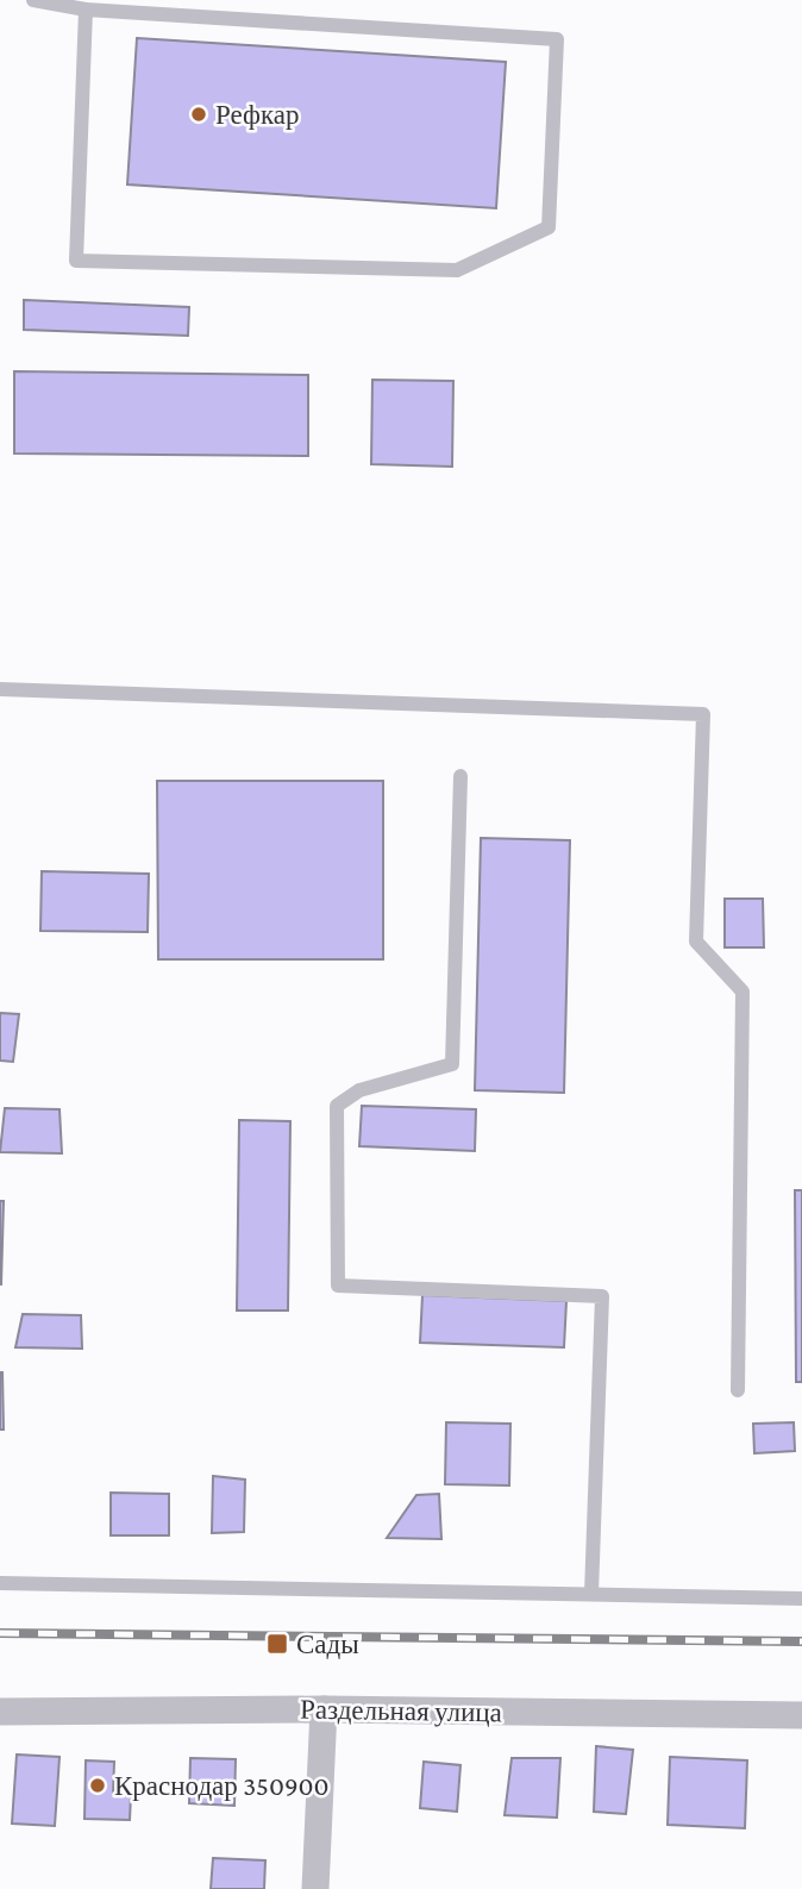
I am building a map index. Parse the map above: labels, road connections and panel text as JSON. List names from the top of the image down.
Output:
{
  "streets": {
    "street": ["Раздельная улица"]
  },
  "places": {
    "other": ["Рефкар", "Краснодар 350900"],
    "transit": ["Сады"]
  }
}
